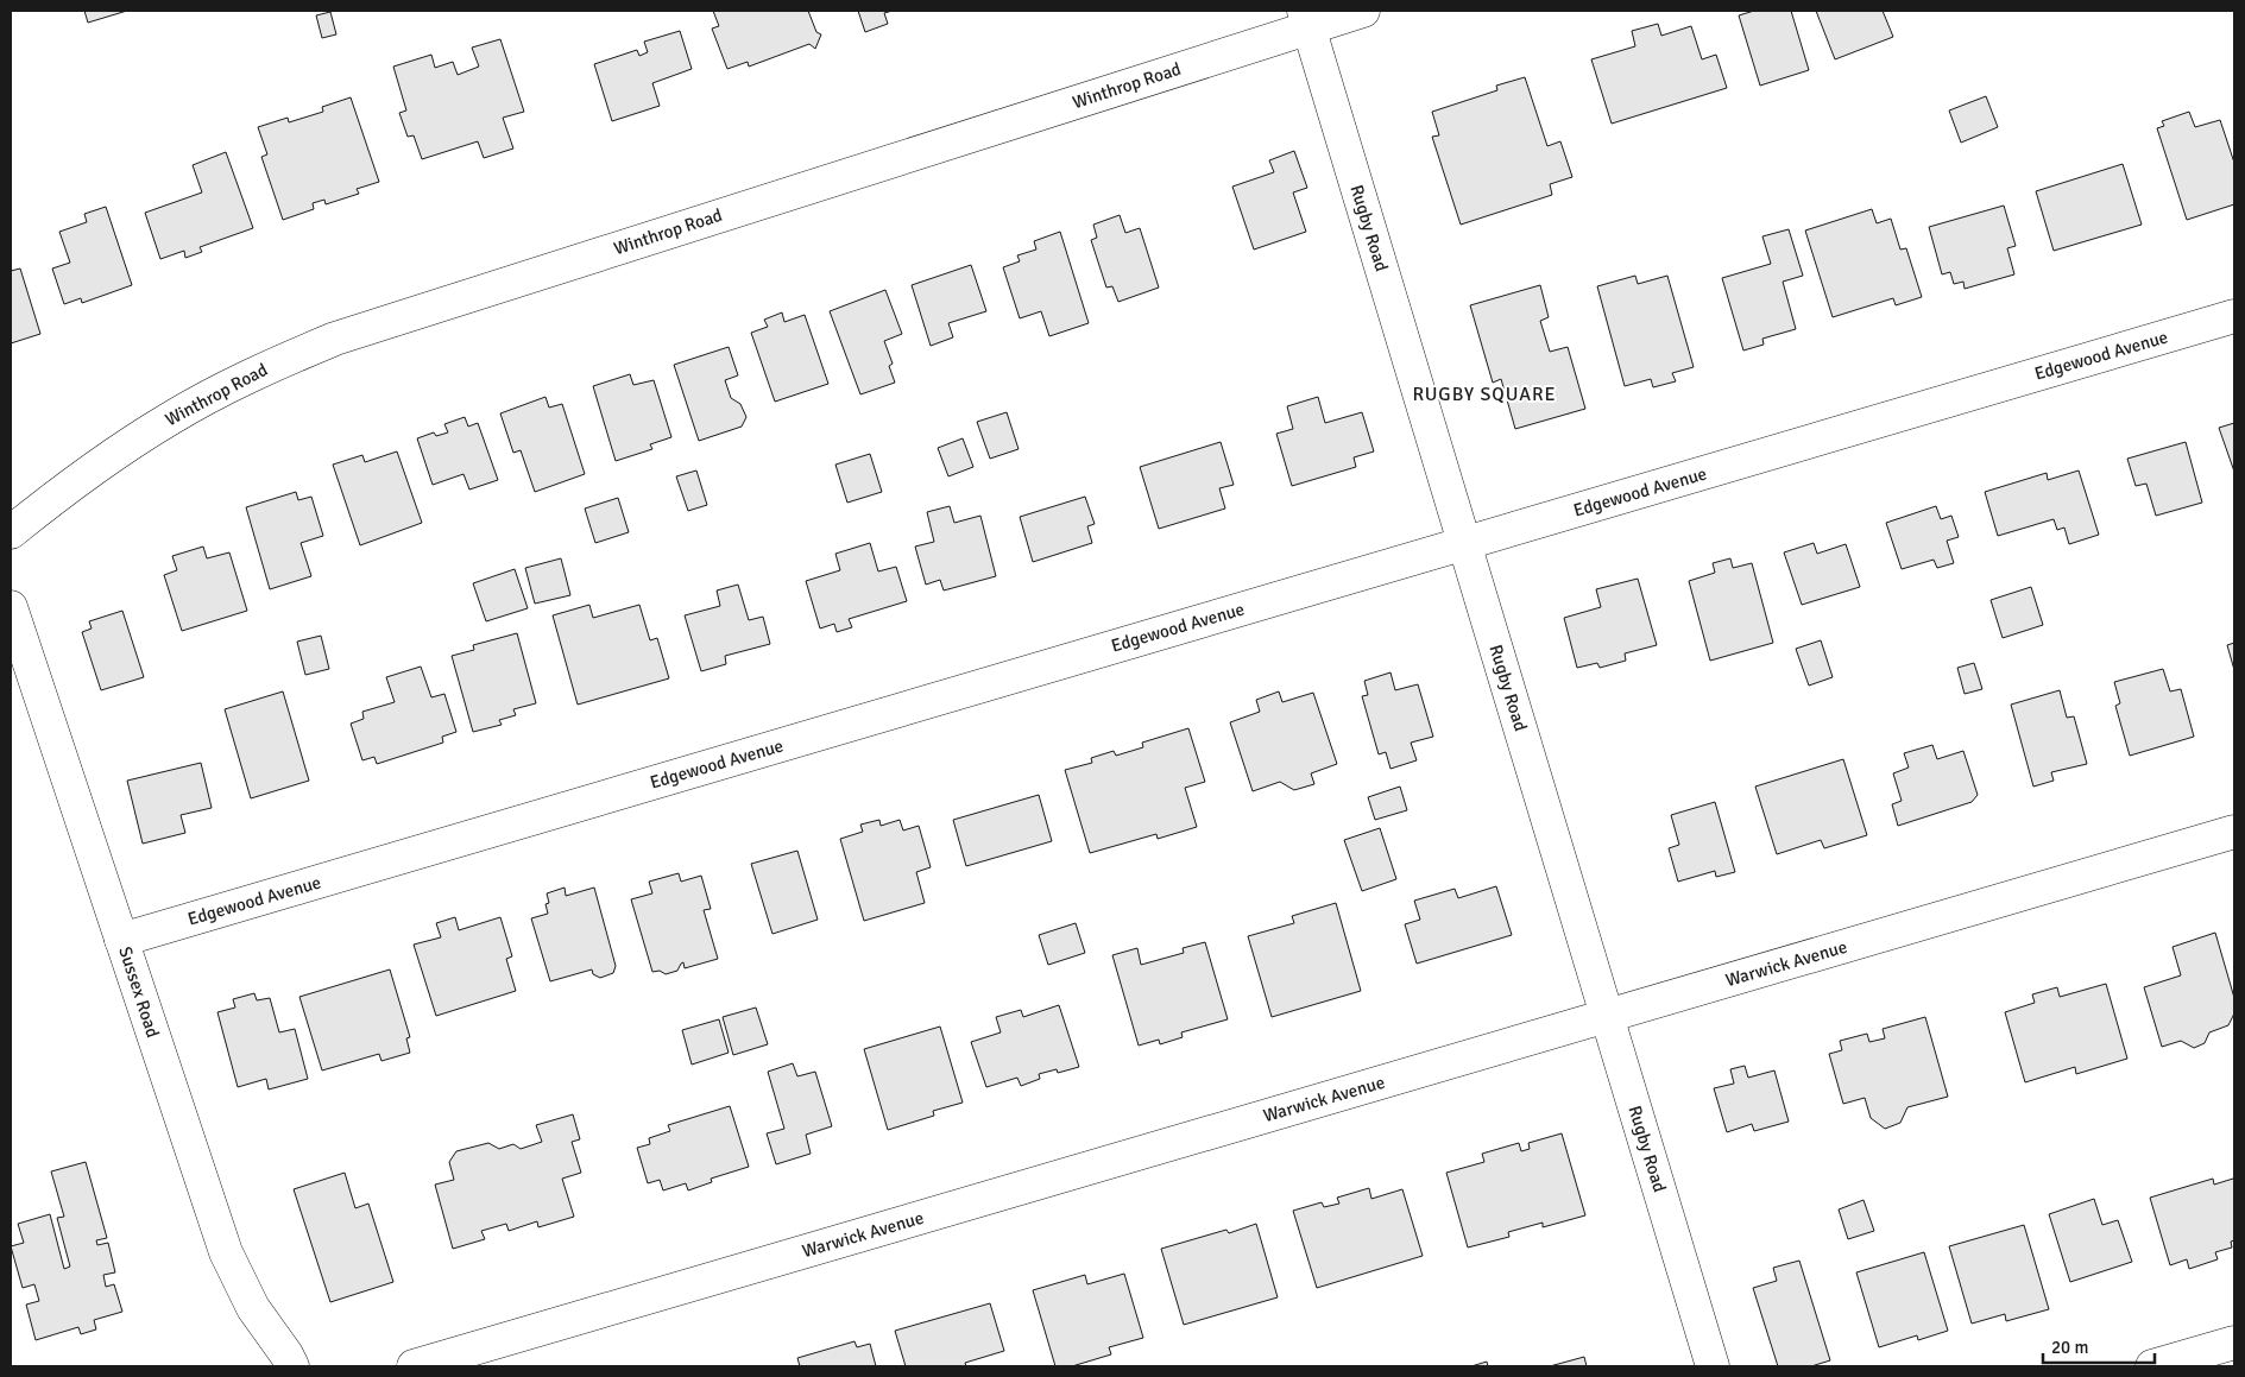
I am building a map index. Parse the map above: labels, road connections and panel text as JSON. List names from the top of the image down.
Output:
{
  "streets": {
    "street": [
      "Winthrop Road",
      "Rugby Road",
      "Edgewood Avenue",
      "Warwick Avenue",
      "Sussex Road"
    ]
  },
  "crossings": [
    ["Winthrop Road", "Rugby Road"],
    ["Rugby Road", "Edgewood Avenue"],
    ["Rugby Road", "Warwick Avenue"],
    ["Edgewood Avenue", "Sussex Road"]
  ],
  "districts": ["RUGBY SQUARE"],
  "scale_bar": "20 m"
}
